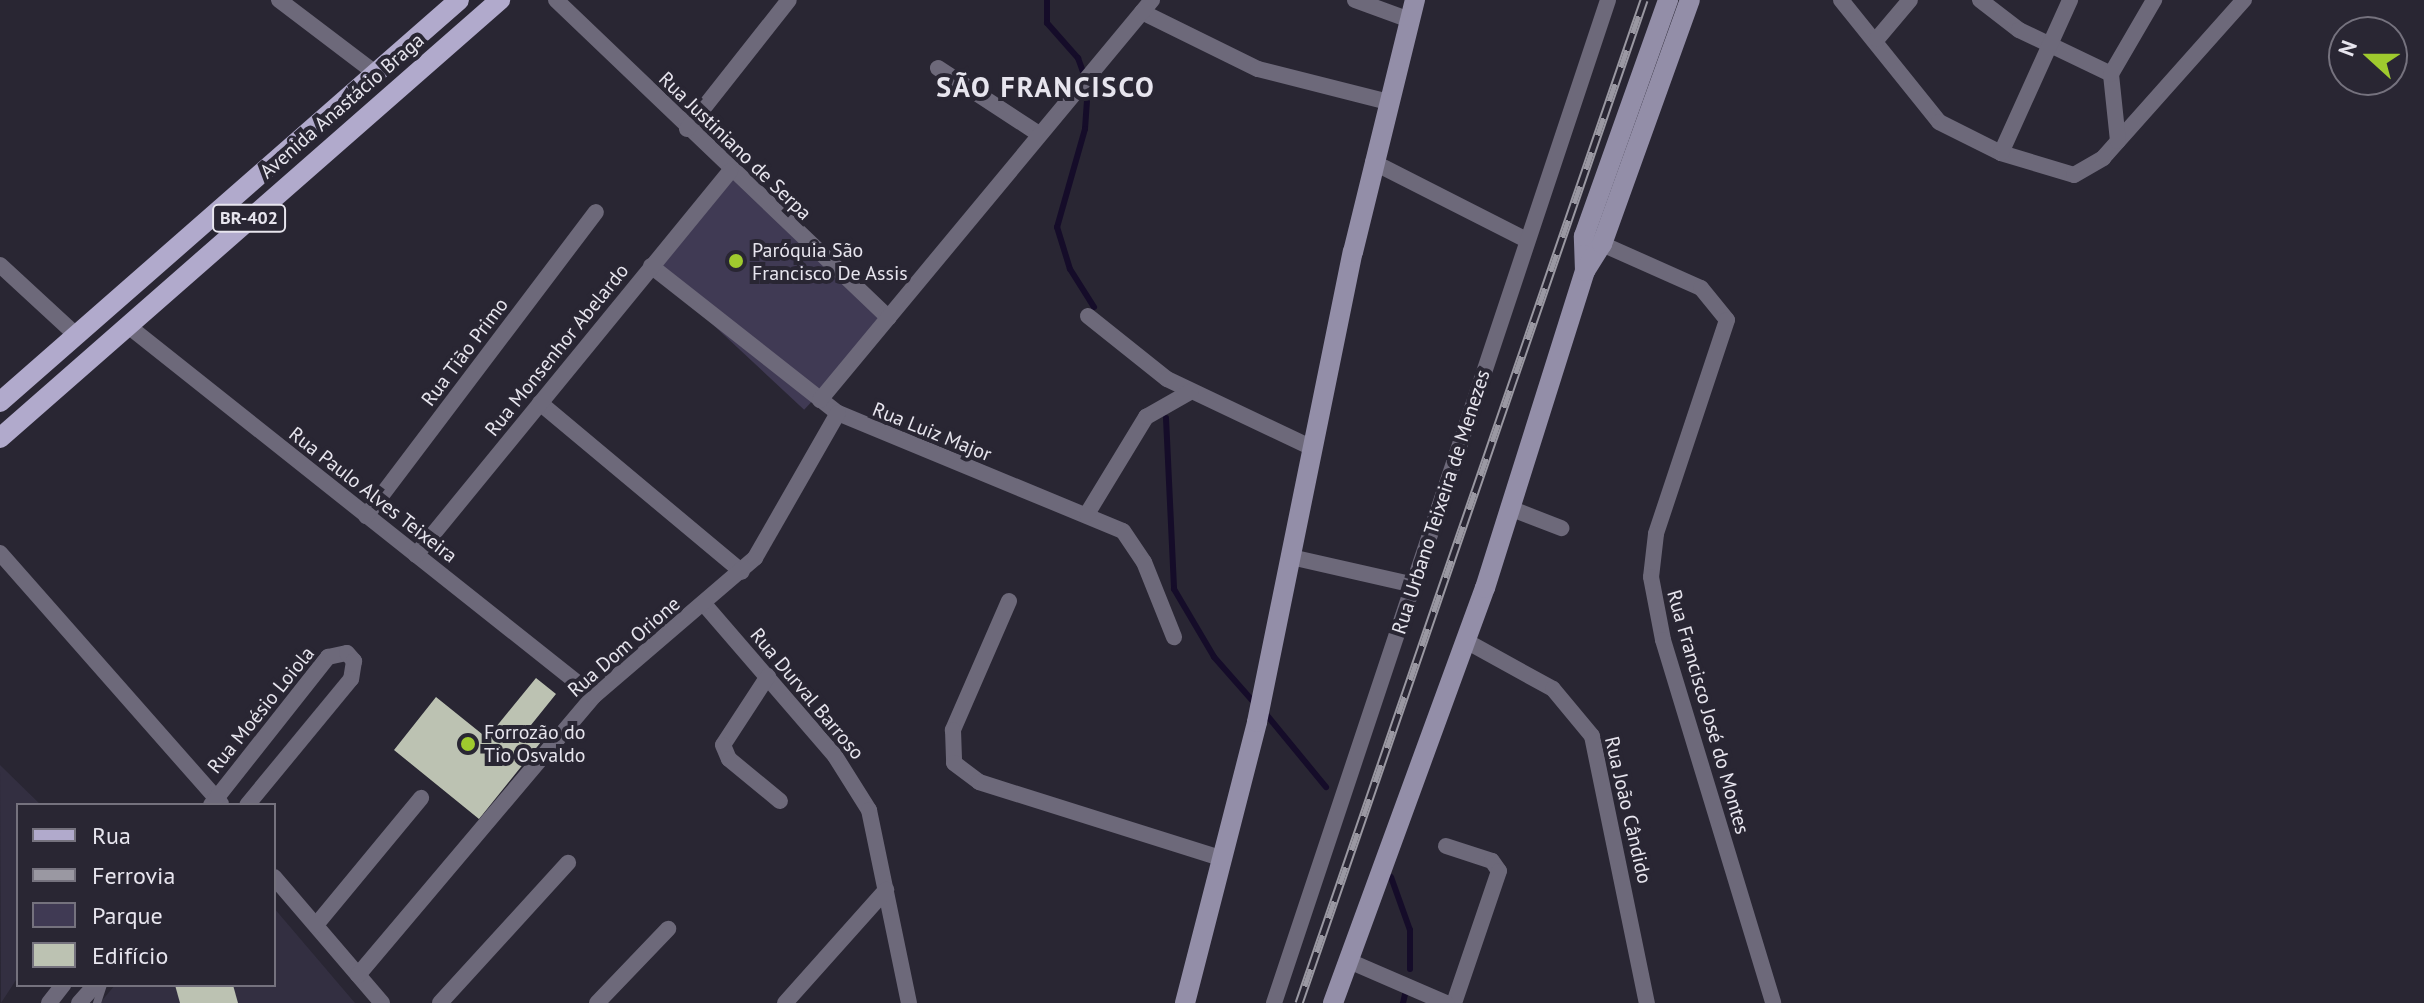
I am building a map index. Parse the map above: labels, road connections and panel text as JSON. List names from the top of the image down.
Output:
{
  "streets": {
    "main road": ["Avenida Anastácio Braga", "BR-402"],
    "street": [
      "Rua Justiniano de Serpa",
      "Rua Monsenhor Abelardo",
      "Rua Tião Primo",
      "Rua Luiz Major",
      "Rua Paulo Alves Teixeira",
      "Rua Urbano Teixeira de Menezes",
      "Rua Dom Orione",
      "Rua Durval Barroso",
      "Rua Moésio Loiola",
      "Rua Francisco José do Montes",
      "Rua João Cândido"
    ]
  },
  "crossings": [
    ["Avenida Anastácio Braga", "Rua Paulo Alves Teixeira"],
    ["Rua Justiniano de Serpa", "Rua Monsenhor Abelardo"],
    ["Rua Monsenhor Abelardo", "Rua Luiz Major"],
    ["Rua Monsenhor Abelardo", "Rua Paulo Alves Teixeira"],
    ["Rua Tião Primo", "Rua Paulo Alves Teixeira"],
    ["Rua Luiz Major", "Rua Dom Orione"],
    ["Rua Paulo Alves Teixeira", "Rua Dom Orione"],
    ["Rua Dom Orione", "Rua Durval Barroso"]
  ],
  "districts": ["SÃO FRANCISCO"],
  "places": ["Paróquia São Francisco De Assis", "Forrozão do Tio Osvaldo"],
  "legend": [
    "Rua",
    "Ferrovia",
    "Parque",
    "Edifício"
  ],
  "north": "left"
}
